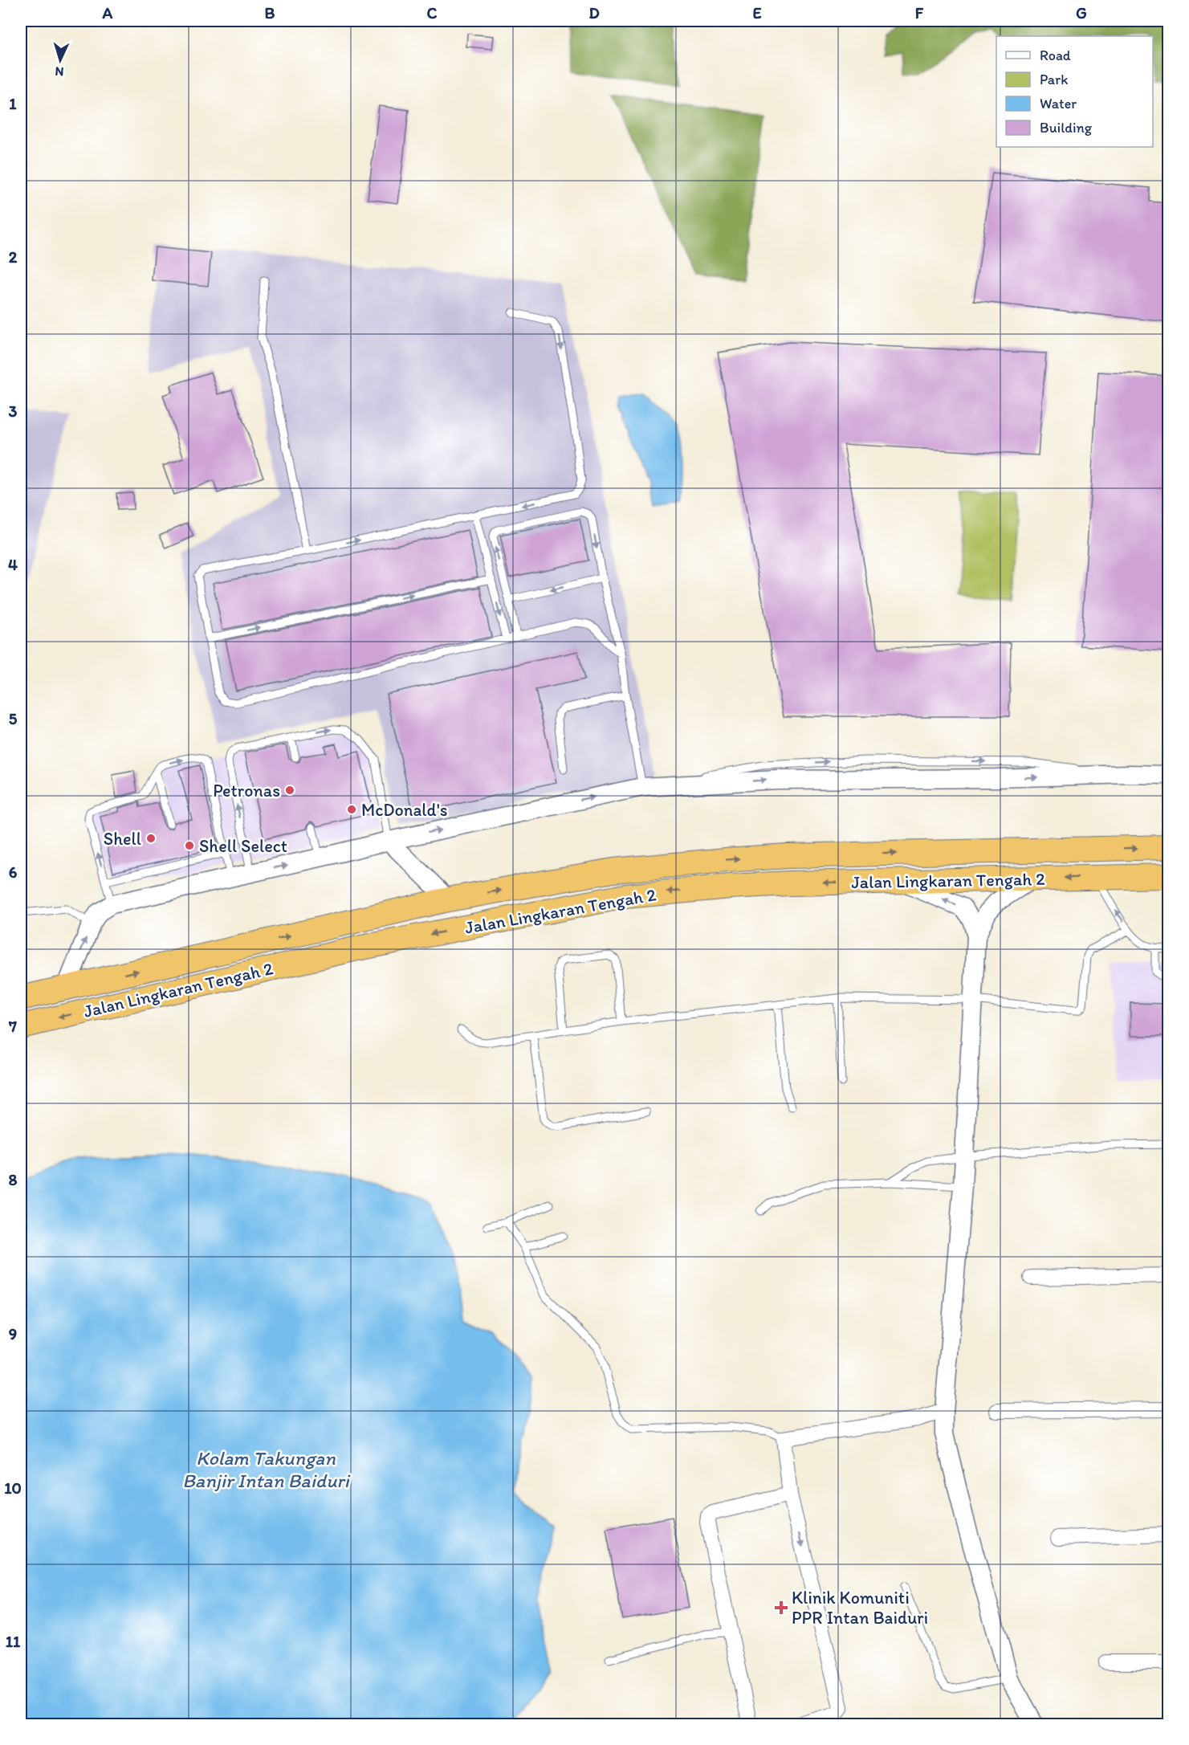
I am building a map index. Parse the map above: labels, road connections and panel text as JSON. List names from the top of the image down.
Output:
{
  "streets": {
    "highway": ["Jalan Lingkaran Tengah 2"]
  },
  "water": ["Kolam Takungan Banjir Intan Baiduri"],
  "places": {
    "other": [
      "Petronas",
      "McDonald's",
      "Shell",
      "Shell Select"
    ],
    "health": ["Klinik Komuniti PPR Intan Baiduri"]
  },
  "legend": [
    "Road",
    "Park",
    "Water",
    "Building"
  ],
  "north": "bottom",
  "grid": {
    "columns": [
      "A",
      "B",
      "C",
      "D",
      "E",
      "F",
      "G"
    ],
    "rows": [
      "1",
      "2",
      "3",
      "4",
      "5",
      "6",
      "7",
      "8",
      "9",
      "10",
      "11"
    ]
  }
}
